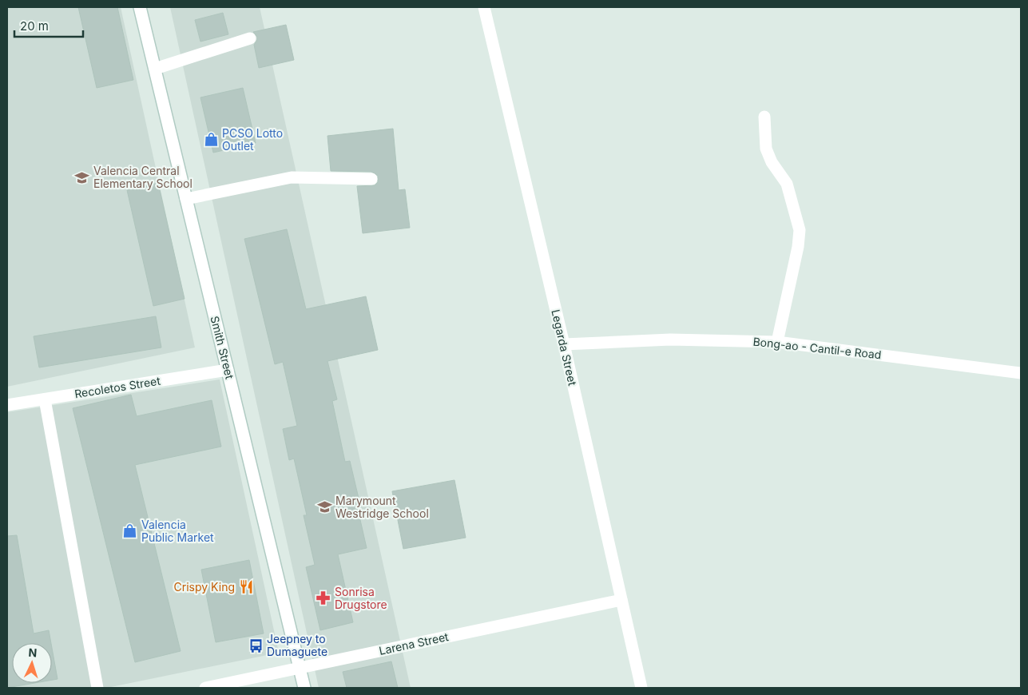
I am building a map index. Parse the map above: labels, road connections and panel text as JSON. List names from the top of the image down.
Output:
{
  "streets": {
    "street": [
      "Smith Street",
      "Legarda Street",
      "Bong-ao - Cantil-e Road",
      "Recoletos Street",
      "Larena Street"
    ]
  },
  "crossings": [
    ["Smith Street", "Recoletos Street"],
    ["Smith Street", "Larena Street"],
    ["Legarda Street", "Bong-ao - Cantil-e Road"],
    ["Legarda Street", "Larena Street"]
  ],
  "places": {
    "shop": ["PCSO Lotto Outlet", "Valencia Public Market"],
    "school or university": ["Valencia Central Elementary School", "Marymount Westridge School"],
    "restaurant": ["Crispy King"],
    "pharmacy": ["Sonrisa Drugstore"],
    "bus stop": ["Jeepney to Dumaguete"]
  },
  "scale_bar": "20 m",
  "north": "top"
}
